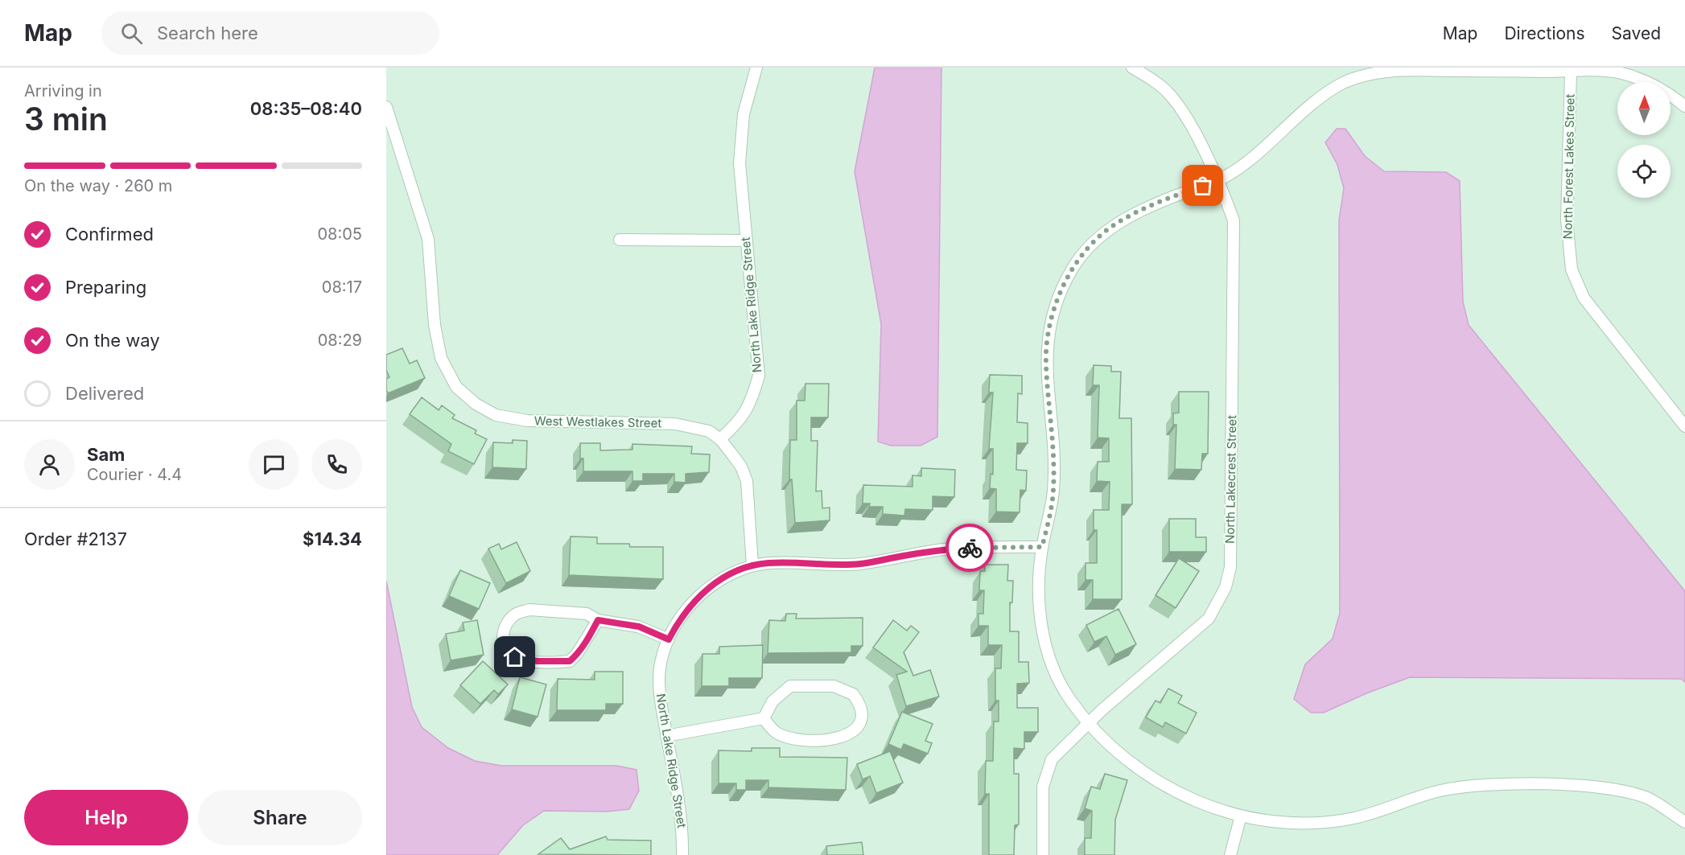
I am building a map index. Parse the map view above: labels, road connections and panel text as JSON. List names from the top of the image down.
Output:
{
  "streets": {
    "street": [
      "North Forest Lakes Street",
      "North Lake Ridge Street",
      "West Westlakes Street",
      "North Lakecrest Street"
    ]
  },
  "crossings": [
    ["North Lake Ridge Street", "West Westlakes Street"]
  ],
  "north": "top",
  "page": {
    "header": "Map",
    "search": "Search here",
    "nav": ["Map", "Directions", "Saved"],
    "heading": ["3 min", "Arriving in", "08:35–08:40"],
    "panel": [
      "Sam",
      "Courier · 4.4",
      "Order #2137",
      "$14.34"
    ],
    "bar": "On the way · 260 m",
    "list": [
      ["Confirmed", "08:05"],
      ["Preparing", "08:17"],
      ["On the way", "08:29"],
      "Delivered"
    ],
    "buttons": ["Help", "Share"]
  }
}
